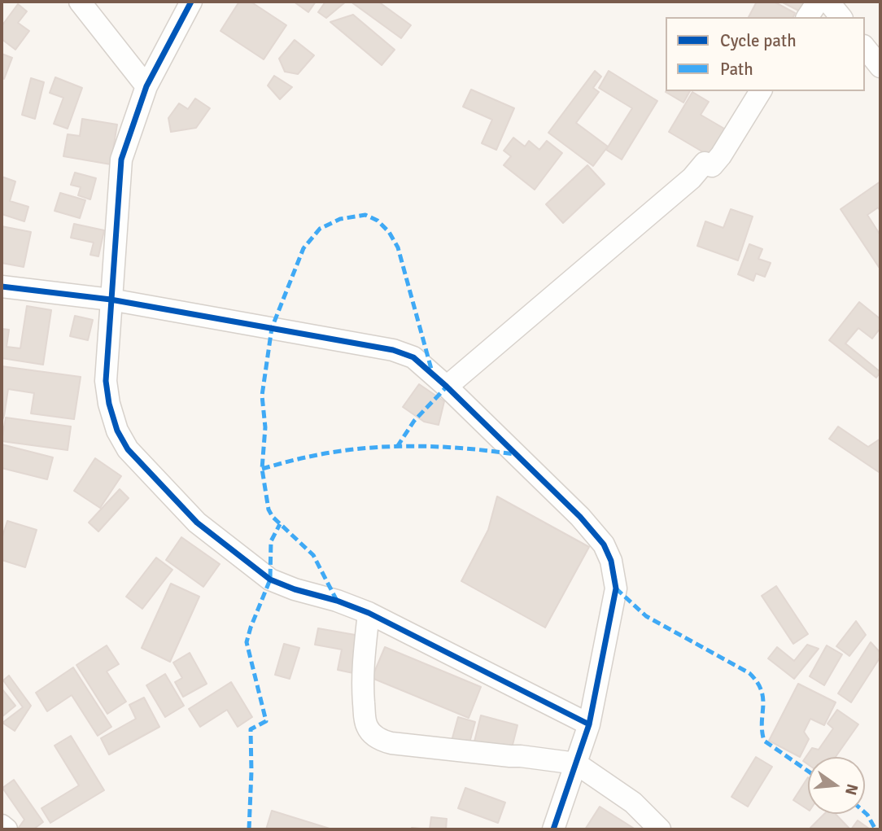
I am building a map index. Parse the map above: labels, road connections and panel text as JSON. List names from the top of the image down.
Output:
{
  "legend": ["Cycle path", "Path"],
  "north": "right"
}
